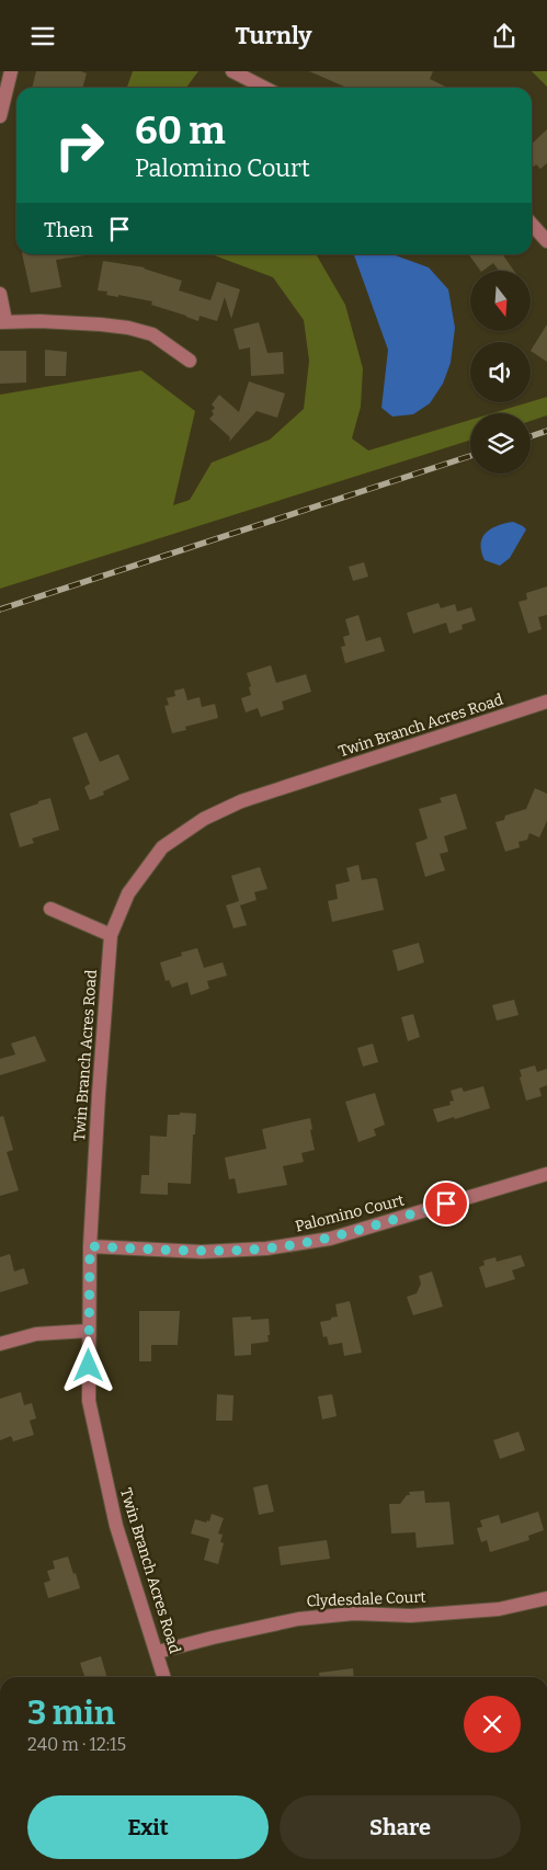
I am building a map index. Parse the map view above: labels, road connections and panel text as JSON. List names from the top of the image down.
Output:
{
  "streets": {
    "street": ["Twin Branch Acres Road", "Palomino Court", "Clydesdale Court"]
  },
  "crossings": [
    ["Twin Branch Acres Road", "Palomino Court"],
    ["Twin Branch Acres Road", "Clydesdale Court"]
  ],
  "north": "bottom",
  "page": {
    "header": "Turnly",
    "turn": ["60 m", "Palomino Court"],
    "then": "Then",
    "heading": ["3 min", "240 m · 12:15"],
    "buttons": ["Exit", "Share"]
  }
}
